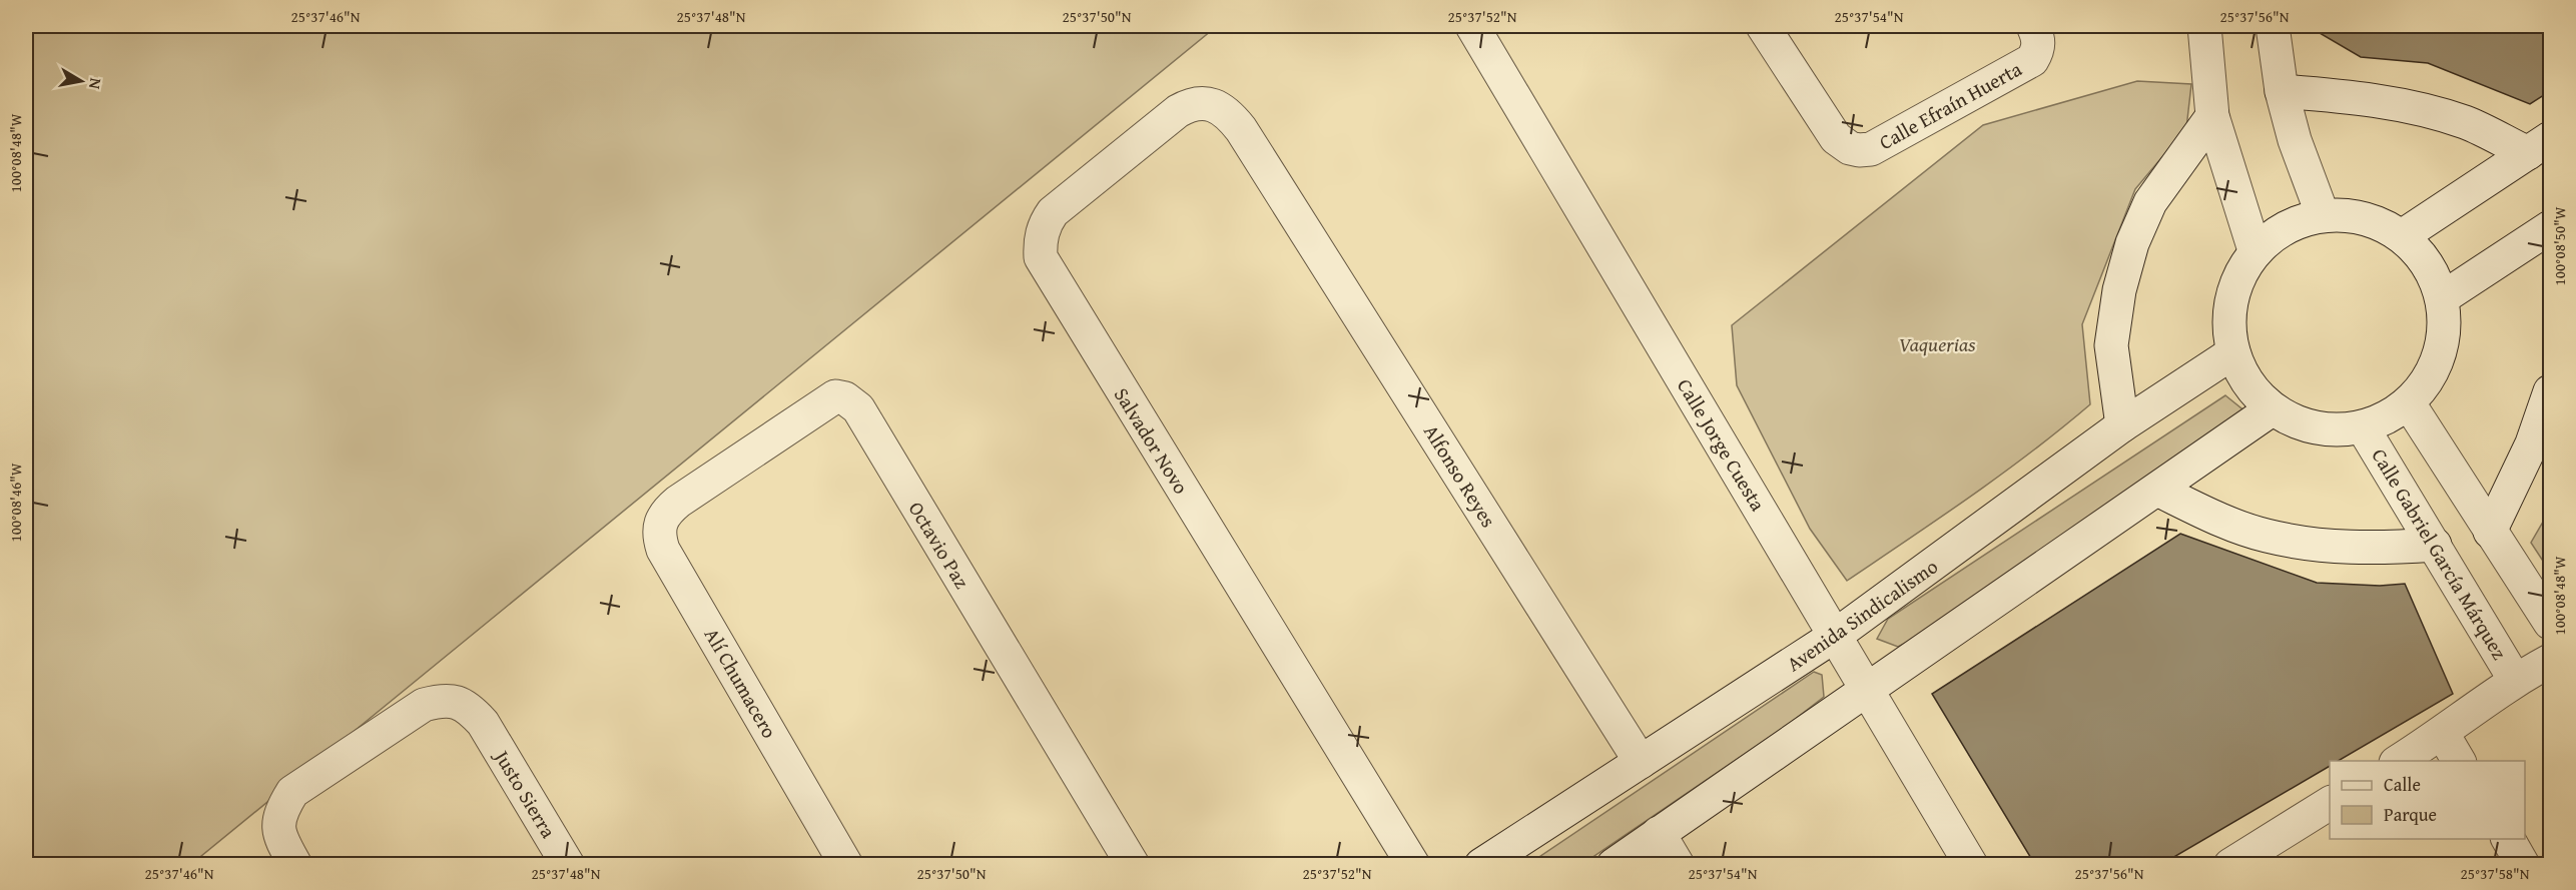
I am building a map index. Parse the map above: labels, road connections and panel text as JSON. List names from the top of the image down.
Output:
{
  "streets": {
    "street": [
      "Calle Efraín Huerta",
      "Salvador Novo",
      "Calle Jorge Cuesta",
      "Alfonso Reyes",
      "Octavio Paz",
      "Calle Gabriel García Márquez",
      "Avenida Sindicalismo",
      "Alí Chumacero",
      "Justo Sierra"
    ]
  },
  "crossings": [
    ["Salvador Novo", "Alfonso Reyes"],
    ["Calle Jorge Cuesta", "Avenida Sindicalismo"],
    ["Alfonso Reyes", "Avenida Sindicalismo"],
    ["Octavio Paz", "Alí Chumacero"]
  ],
  "parks": ["Vaquerias"],
  "legend": ["Calle", "Parque"],
  "north": "right",
  "coordinates": [
    "25°37'46\"N",
    "25°37'48\"N",
    "25°37'50\"N",
    "25°37'52\"N",
    "25°37'54\"N",
    "25°37'56\"N",
    "100°08'48\"W",
    "100°08'50\"W",
    "100°08'46\"W",
    "25°37'58\"N"
  ]
}
